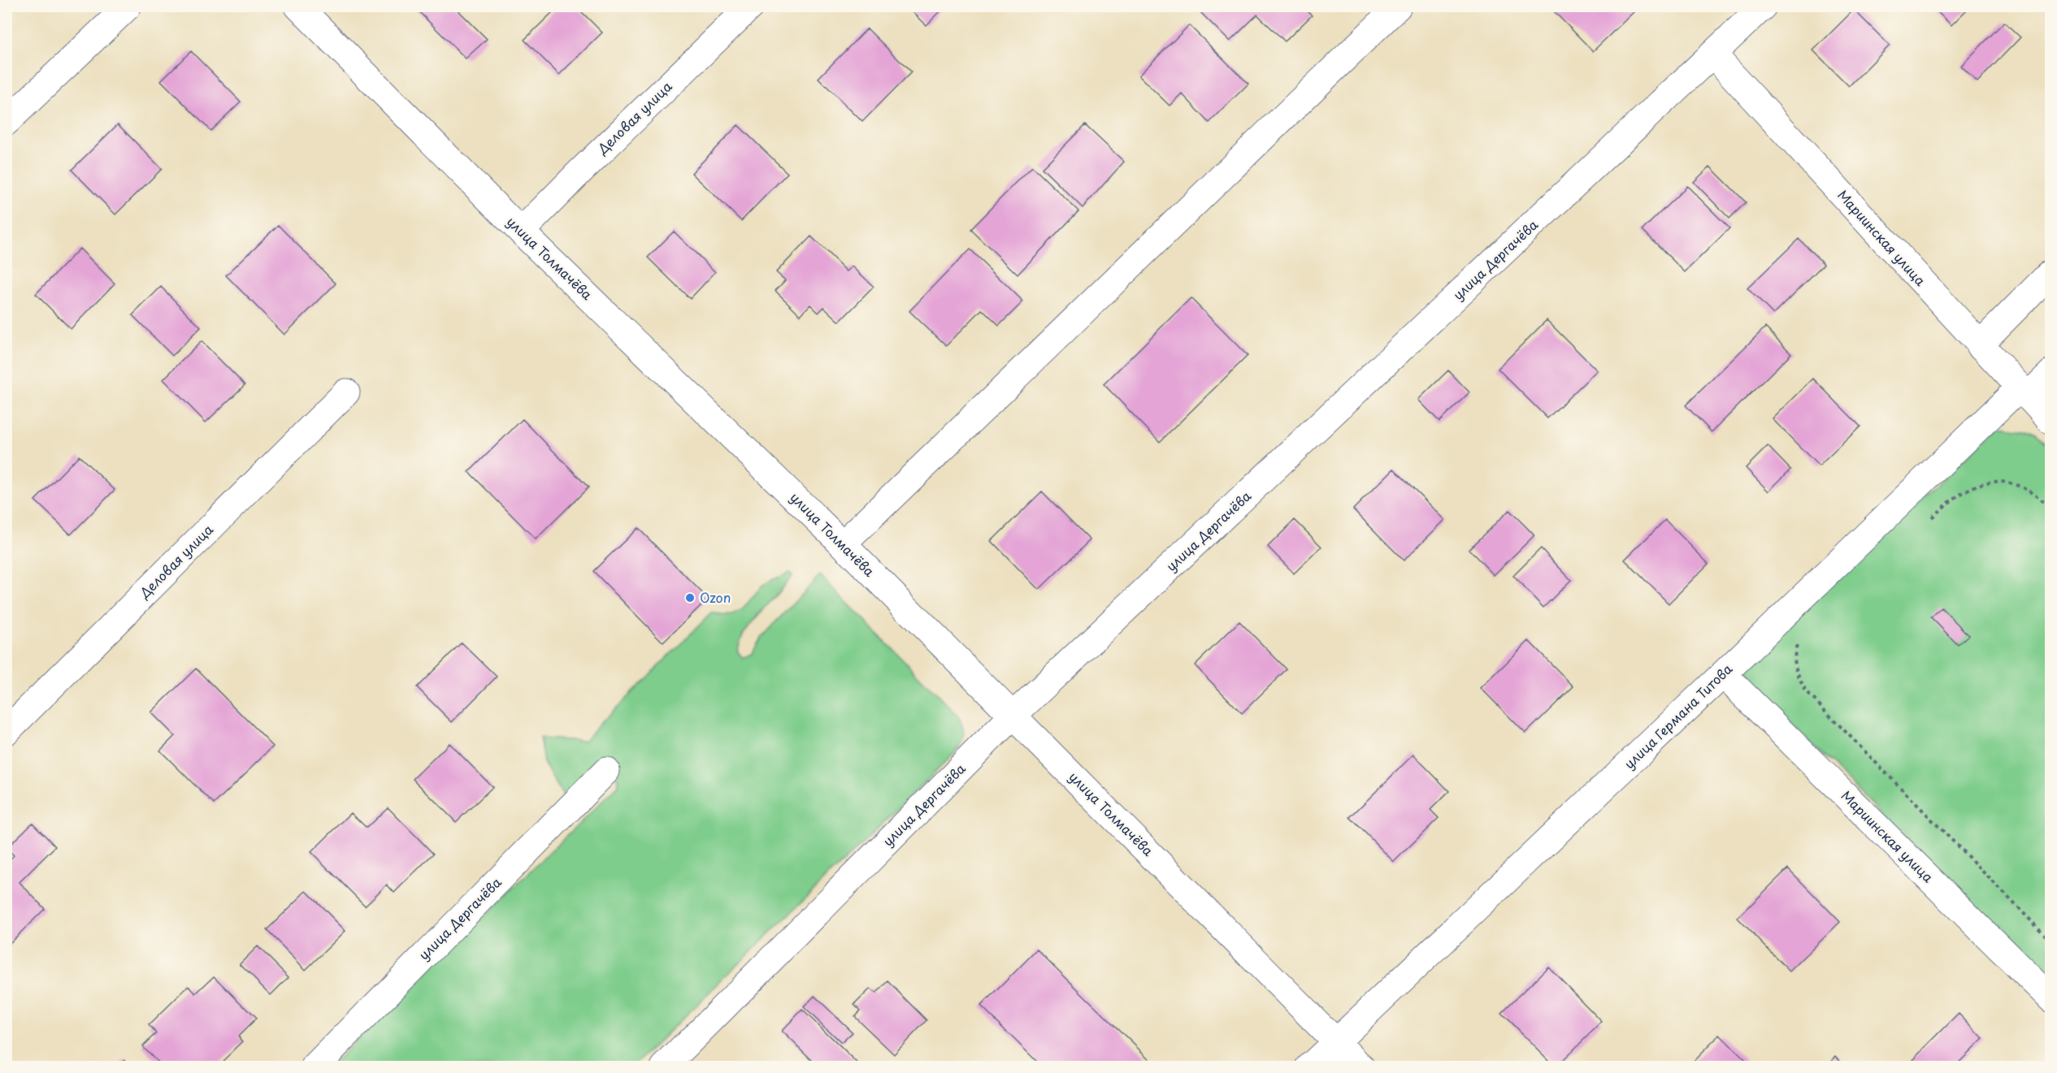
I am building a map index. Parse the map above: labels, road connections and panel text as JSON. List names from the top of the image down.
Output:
{
  "streets": {
    "street": [
      "Деловая улица",
      "Мариинская улица",
      "улица Толмачёва",
      "улица Дергачёва",
      "улица Германа Титова"
    ]
  },
  "crossings": [
    ["Деловая улица", "улица Толмачёва"],
    ["Мариинская улица", "улица Дергачёва"],
    ["Мариинская улица", "улица Германа Титова"],
    ["улица Толмачёва", "улица Дергачёва"],
    ["улица Толмачёва", "улица Германа Титова"]
  ],
  "places": ["Ozon"]
}
